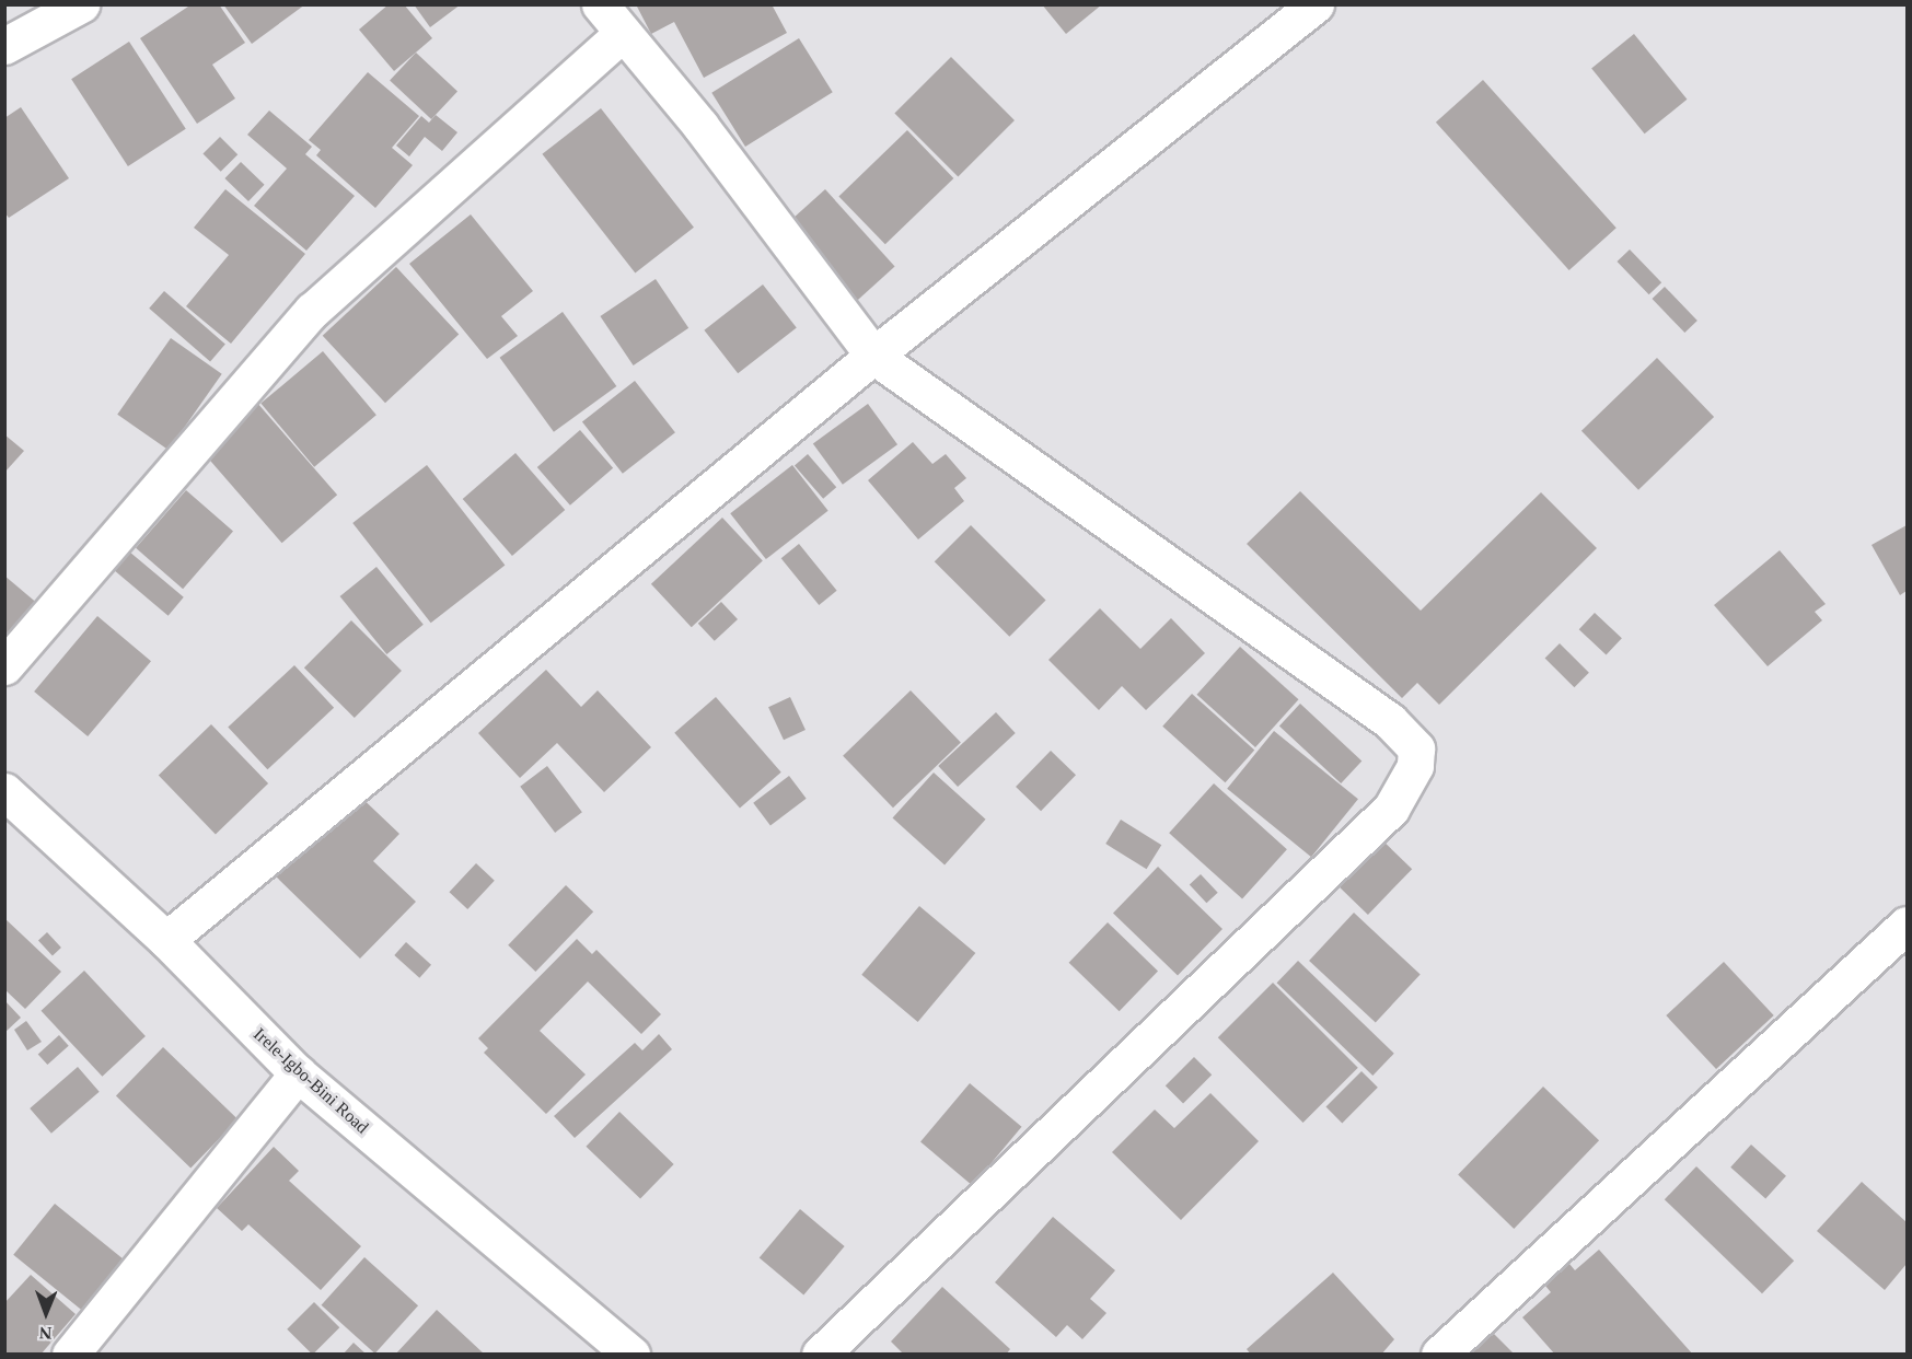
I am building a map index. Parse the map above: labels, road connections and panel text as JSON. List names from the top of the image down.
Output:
{
  "streets": {
    "street": ["Irele-Igbo-Bini Road"]
  },
  "north": "bottom"
}
